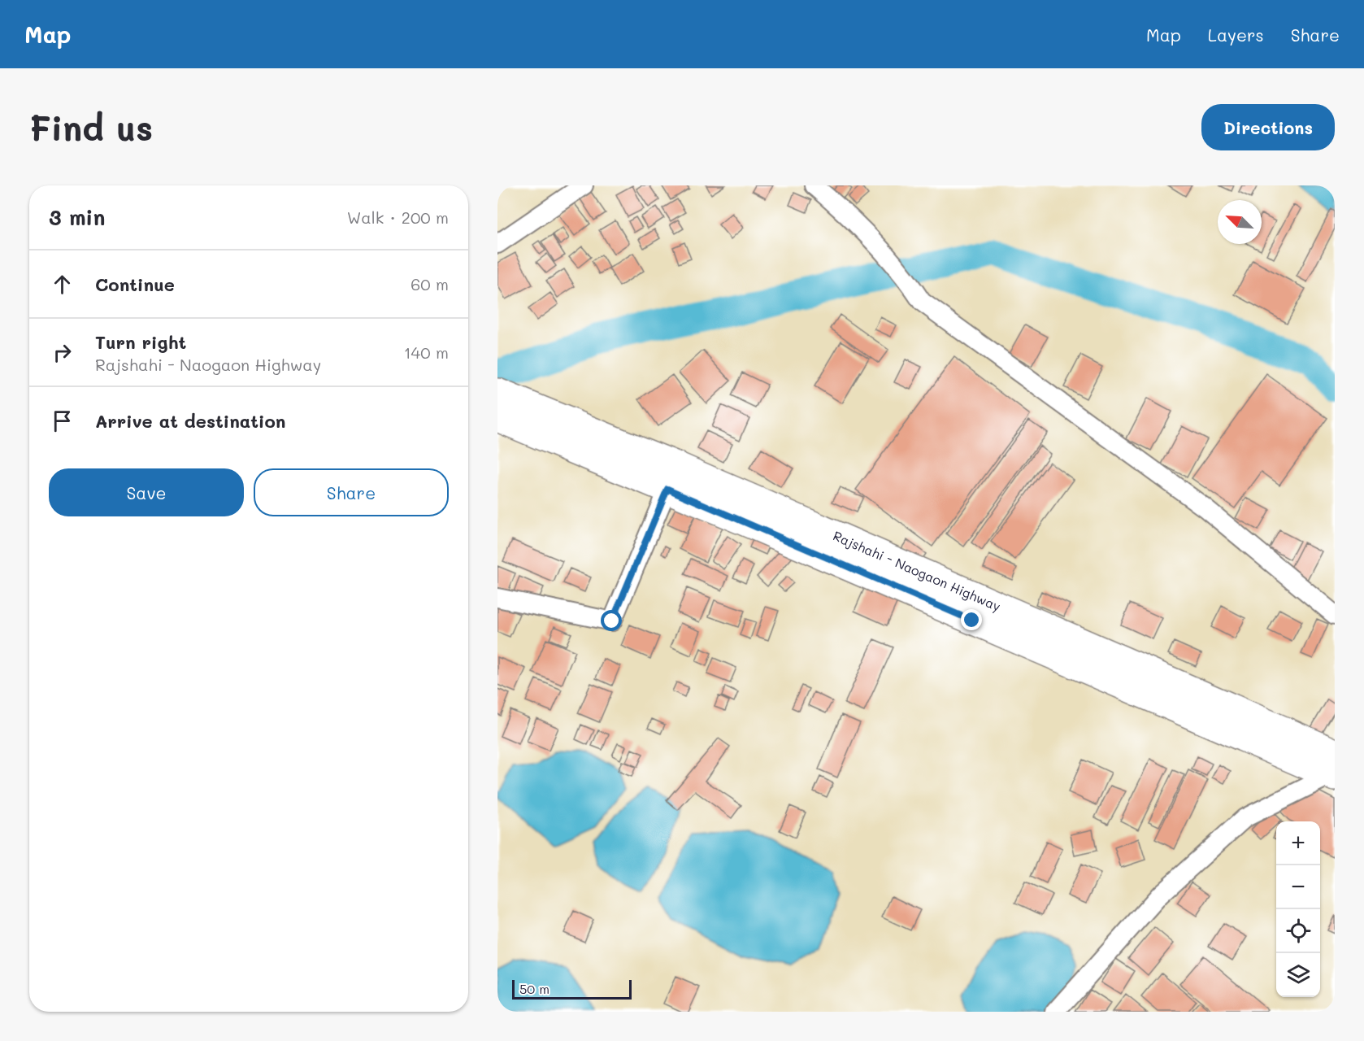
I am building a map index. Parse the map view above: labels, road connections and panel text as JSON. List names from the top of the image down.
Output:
{
  "streets": {
    "main road": ["Rajshahi - Naogaon Highway"]
  },
  "scale_bar": "50 m",
  "north": "top left",
  "page": {
    "header": "Map",
    "nav": ["Map", "Layers", "Share"],
    "buttons": [
      "Directions",
      ["Save", "Share"]
    ],
    "title": "Find us",
    "heading": ["3 min", "Walk · 200 m"],
    "list": [
      ["Continue", "60 m"],
      ["Turn right", "Rajshahi - Naogaon Highway", "140 m"],
      "Arrive at destination"
    ],
    "map_buttons": ["+", "−"],
    "scale": "50 m"
  }
}
